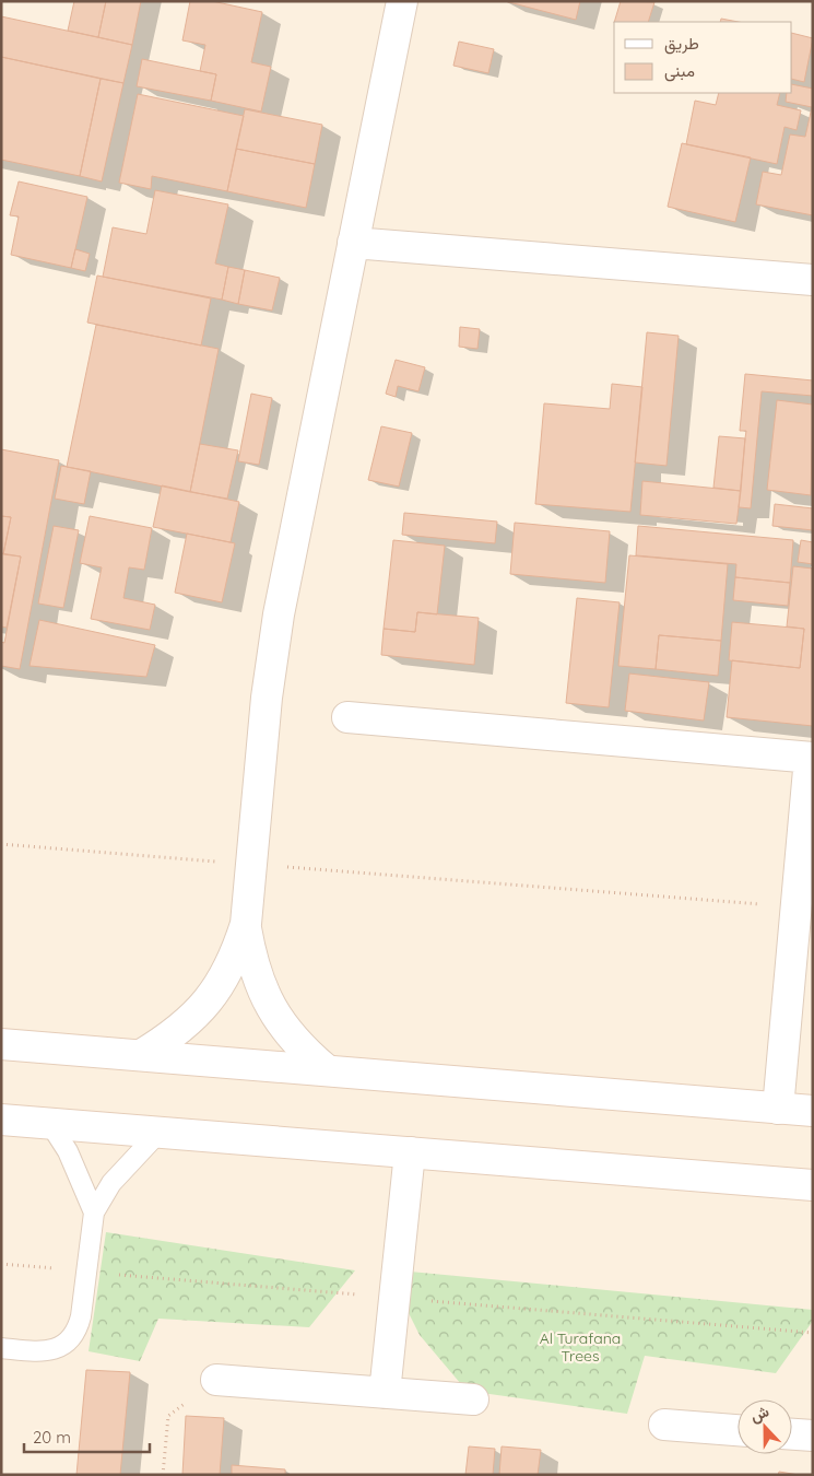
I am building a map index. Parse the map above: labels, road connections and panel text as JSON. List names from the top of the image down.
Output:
{
  "parks": ["Al Turafana Trees"],
  "legend": ["طريق", "مبنى"],
  "scale_bar": "20 m",
  "north": "top"
}
